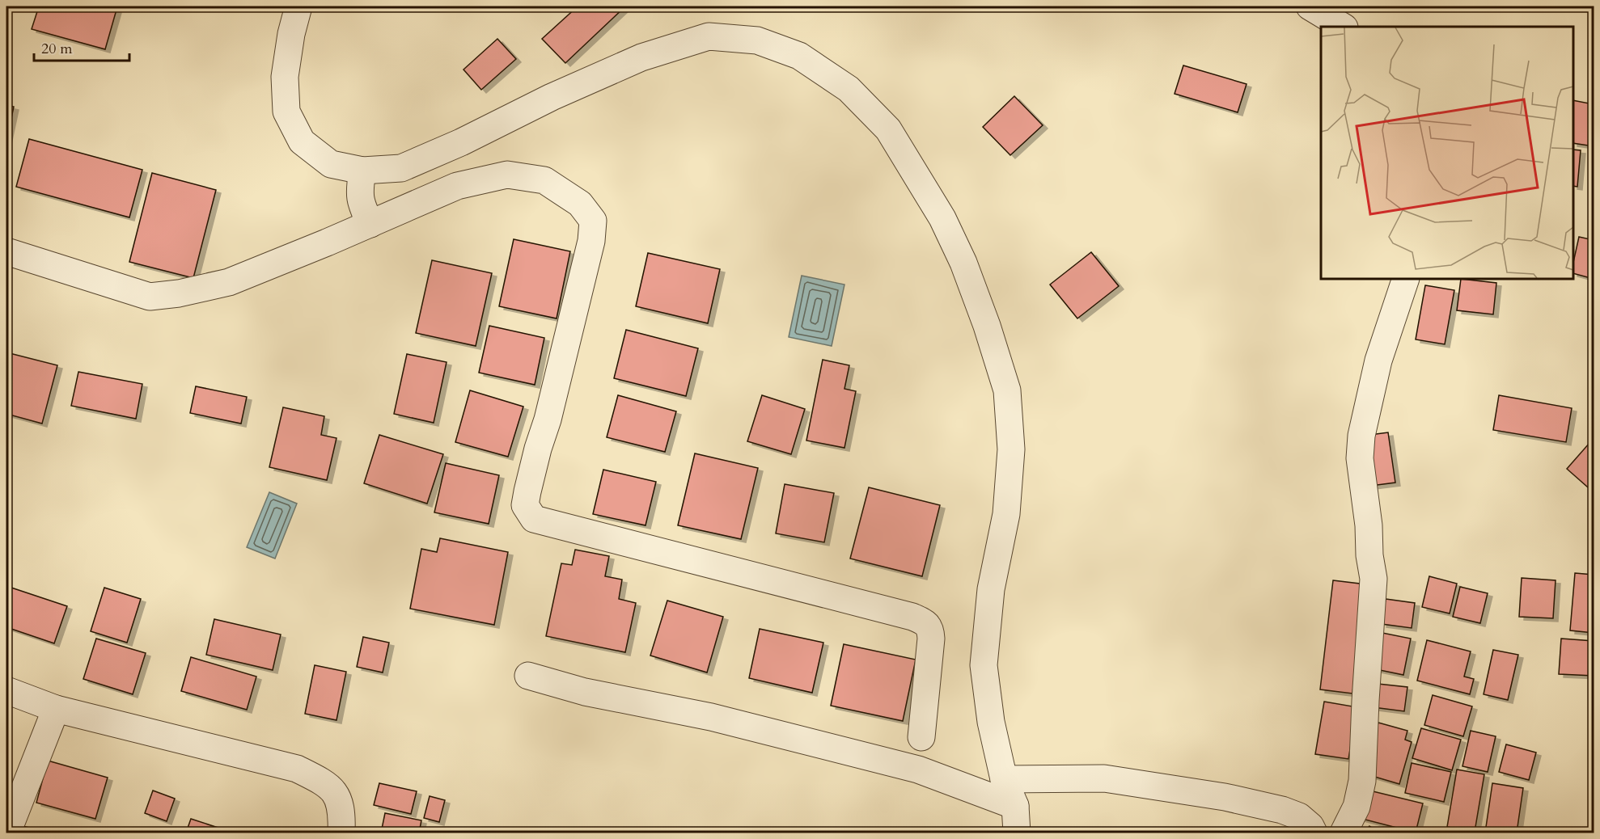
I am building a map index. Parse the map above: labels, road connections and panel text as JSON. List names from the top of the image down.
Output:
{
  "scale_bar": "20 m"
}
